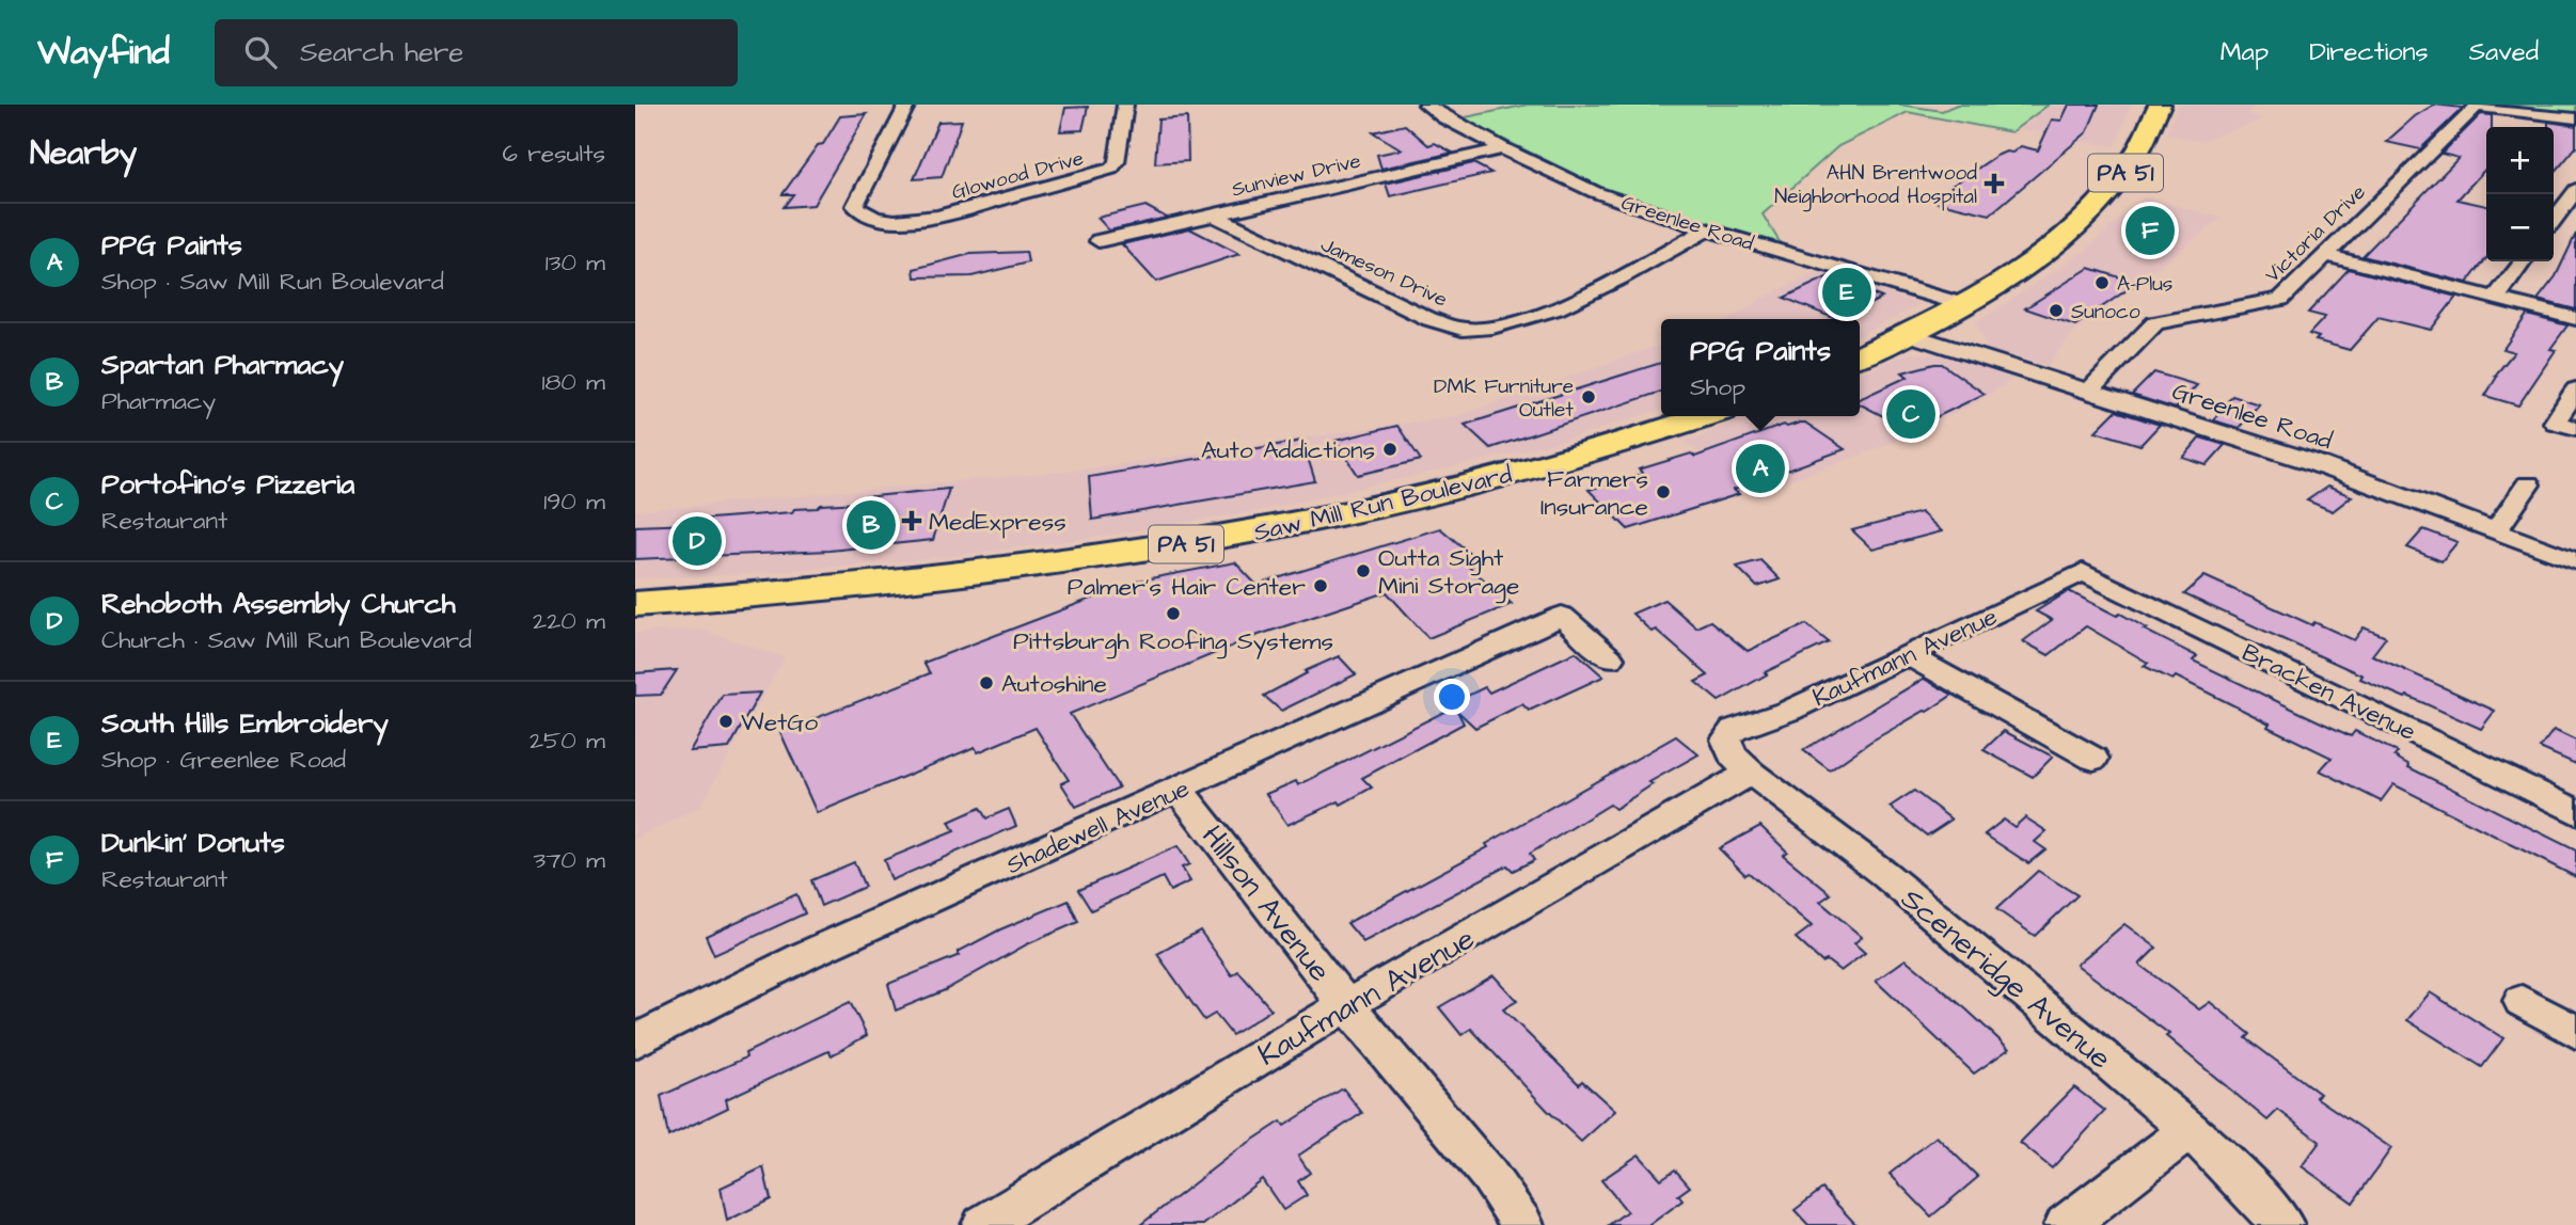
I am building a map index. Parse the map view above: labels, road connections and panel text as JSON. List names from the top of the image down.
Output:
{
  "streets": {
    "highway": ["PA 51", "Saw Mill Run Boulevard"],
    "street": [
      "Glowood Drive",
      "Sunview Drive",
      "Greenlee Road",
      "Victoria Drive",
      "Jameson Drive",
      "Kaufmann Avenue",
      "Bracken Avenue",
      "Shadewell Avenue",
      "Hillson Avenue",
      "Sceneridge Avenue"
    ]
  },
  "crossings": [
    ["PA 51", "Greenlee Road"],
    ["Sunview Drive", "Greenlee Road"],
    ["Sunview Drive", "Jameson Drive"],
    ["Greenlee Road", "Victoria Drive"],
    ["Greenlee Road", "Jameson Drive"],
    ["Kaufmann Avenue", "Bracken Avenue"],
    ["Kaufmann Avenue", "Hillson Avenue"],
    ["Kaufmann Avenue", "Sceneridge Avenue"],
    ["Shadewell Avenue", "Hillson Avenue"]
  ],
  "places": {
    "health": ["AHN Brentwood Neighborhood Hospital", "MedExpress"],
    "other": [
      "A-Plus",
      "Sunoco",
      "DMK Furniture Outlet",
      "Auto Addictions",
      "Farmers Insurance",
      "Outta Sight Mini Storage",
      "Palmer's Hair Center",
      "Pittsburgh Roofing Systems",
      "Autoshine",
      "WetGo"
    ]
  },
  "page": {
    "header": "Wayfind",
    "search": "Search here",
    "nav": ["Map", "Directions", "Saved"],
    "heading": ["Nearby", "6 results"],
    "map_buttons": ["+", "−"],
    "list": [
      {
        "mark": "A",
        "name": "PPG Paints",
        "note": "Shop · Saw Mill Run Boulevard",
        "value": "130 m"
      },
      {
        "mark": "B",
        "name": "Spartan Pharmacy",
        "note": "Pharmacy",
        "value": "180 m"
      },
      {
        "mark": "C",
        "name": "Portofino's Pizzeria",
        "note": "Restaurant",
        "value": "190 m"
      },
      {
        "mark": "D",
        "name": "Rehoboth Assembly Church",
        "note": "Church · Saw Mill Run Boulevard",
        "value": "220 m"
      },
      {
        "mark": "E",
        "name": "South Hills Embroidery",
        "note": "Shop · Greenlee Road",
        "value": "250 m"
      },
      {
        "mark": "F",
        "name": "Dunkin' Donuts",
        "note": "Restaurant",
        "value": "370 m"
      }
    ],
    "pins": [
      "F",
      "E",
      "C",
      "A",
      "B",
      "D"
    ],
    "popup": ["PPG Paints", "Shop"]
  }
}
